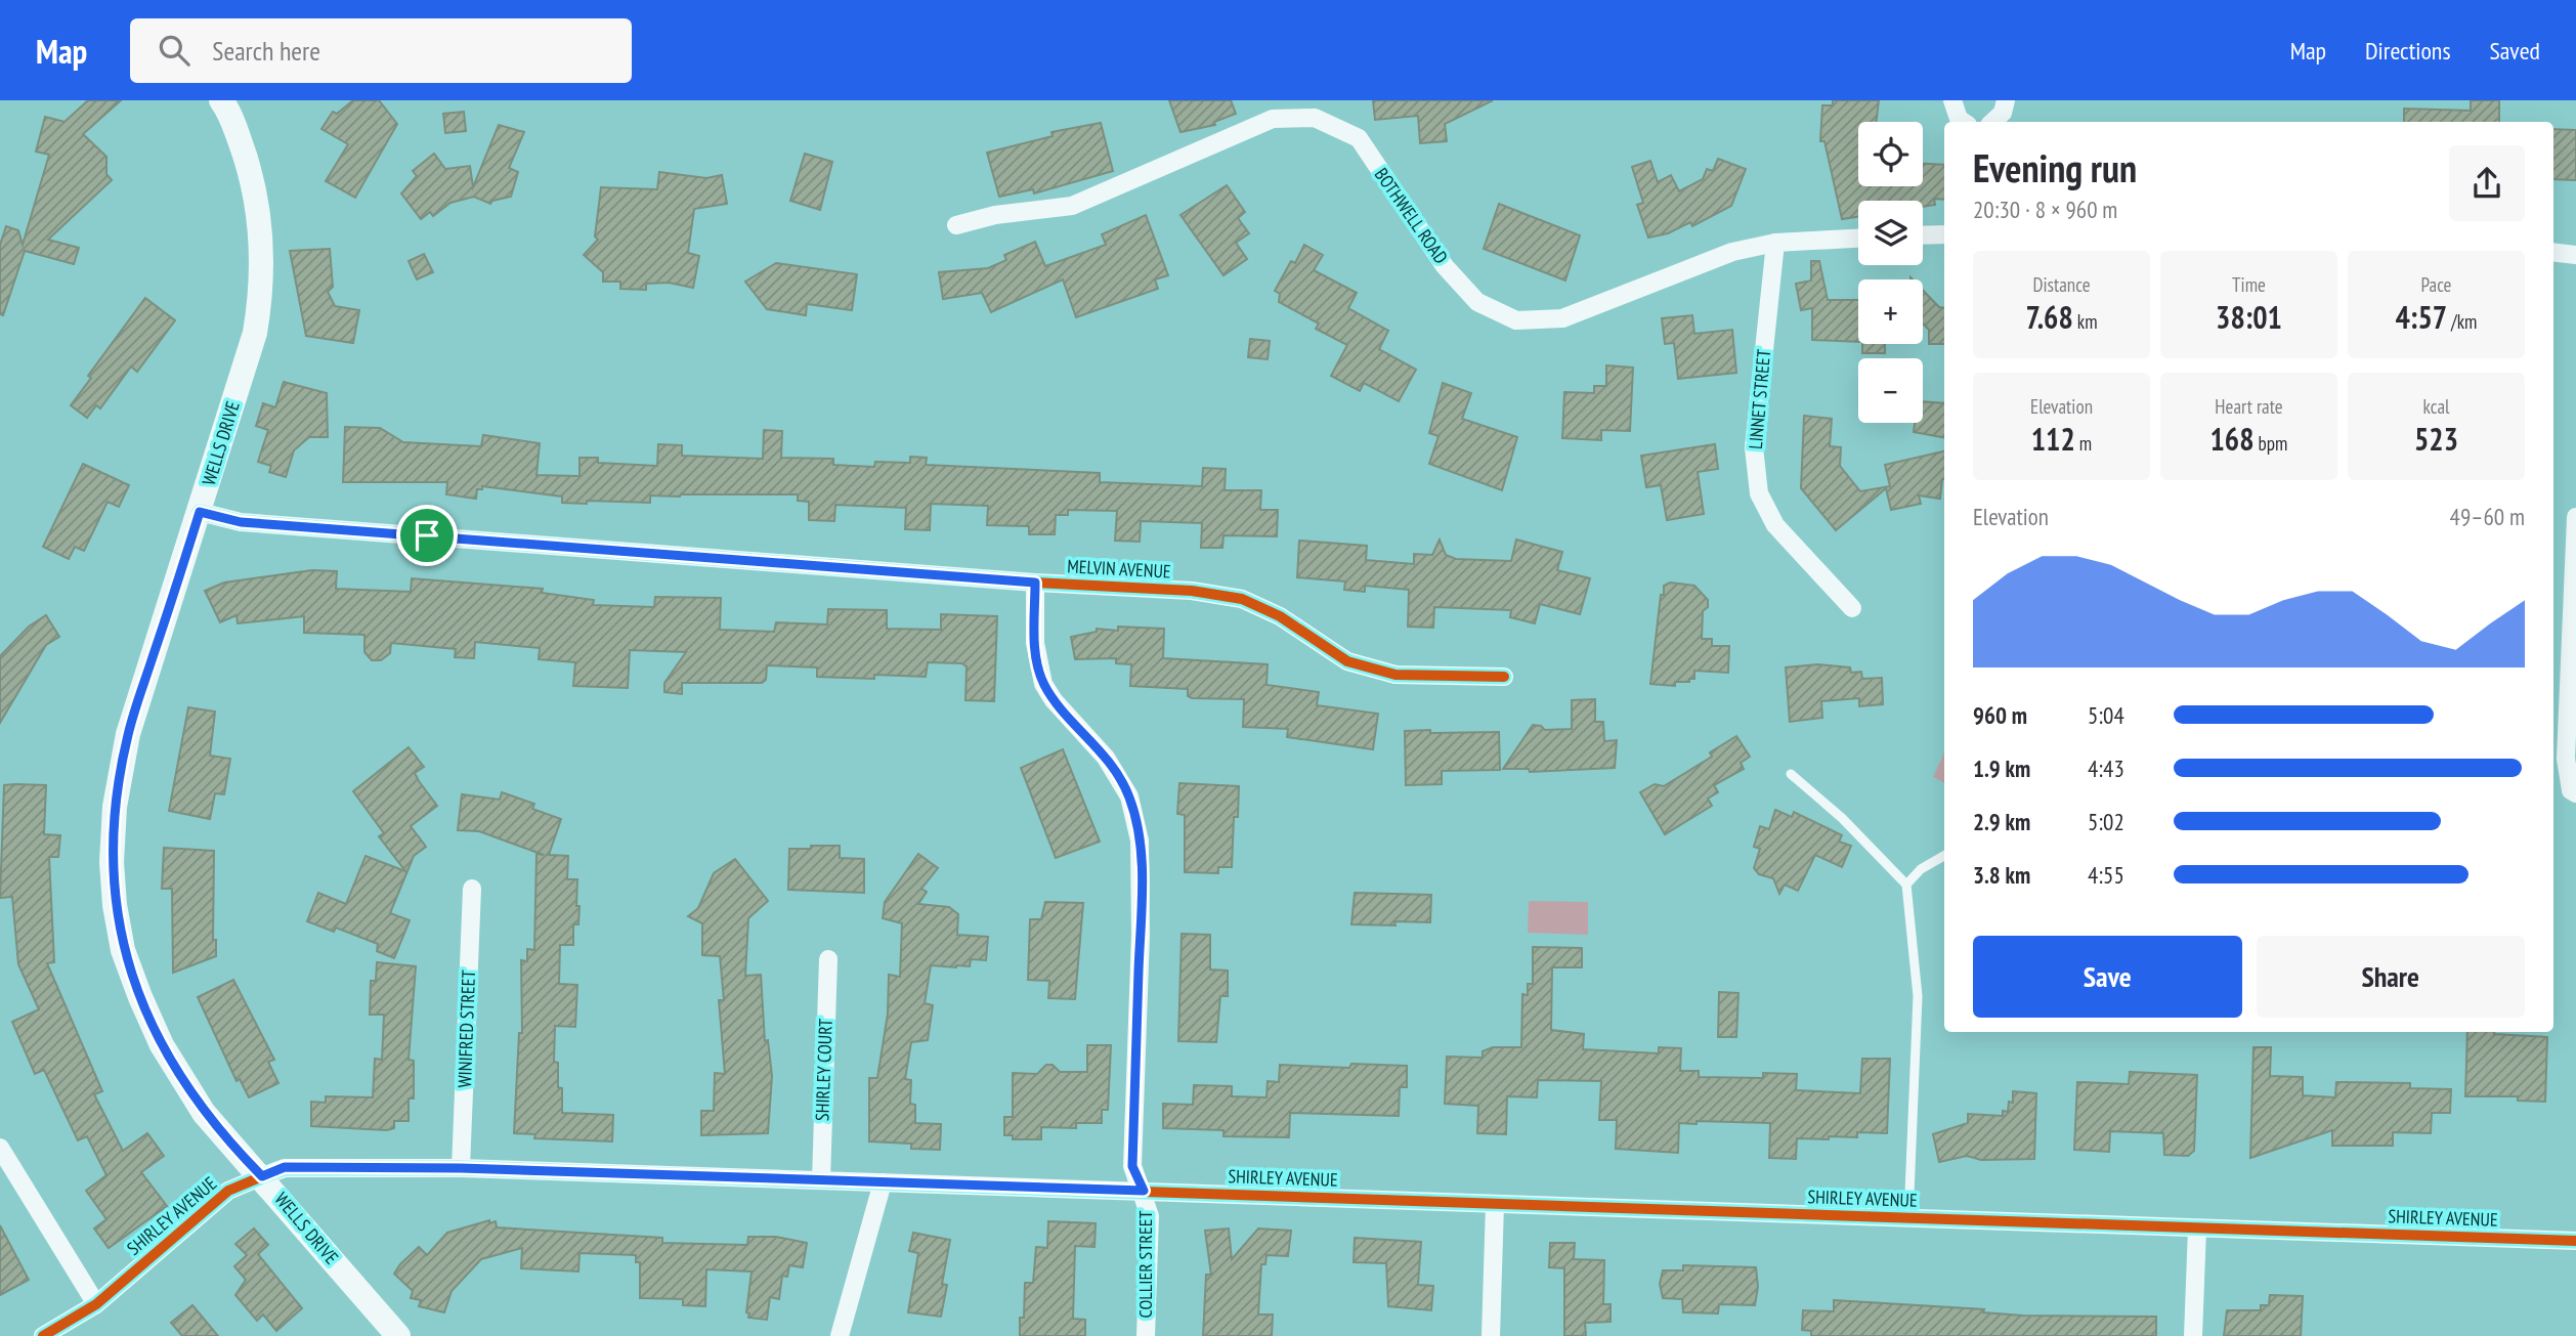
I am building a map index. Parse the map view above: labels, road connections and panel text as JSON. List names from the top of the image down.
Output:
{
  "streets": {
    "main road": ["WELLS DRIVE"],
    "street": [
      "BOTHWELL ROAD",
      "LINNET STREET",
      "MELVIN AVENUE",
      "WINIFRED STREET",
      "SHIRLEY COURT",
      "SHIRLEY AVENUE",
      "COLLIER STREET"
    ]
  },
  "crossings": [
    ["BOTHWELL ROAD", "LINNET STREET"],
    ["WELLS DRIVE", "MELVIN AVENUE"],
    ["WELLS DRIVE", "SHIRLEY AVENUE"],
    ["MELVIN AVENUE", "COLLIER STREET"],
    ["WINIFRED STREET", "SHIRLEY AVENUE"],
    ["SHIRLEY COURT", "SHIRLEY AVENUE"],
    ["SHIRLEY AVENUE", "COLLIER STREET"]
  ],
  "page": {
    "header": "Map",
    "search": "Search here",
    "nav": ["Map", "Directions", "Saved"],
    "map_buttons": ["+", "−"],
    "heading": ["Evening run", "20:30 · 8 × 960 m"],
    "stats": [
      ["Distance", "7.68 km"],
      ["Time", "38:01"],
      ["Pace", "4:57 /km"],
      ["Elevation", "112 m"],
      ["Heart rate", "168 bpm"],
      ["kcal", "523"]
    ],
    "chart": ["Elevation", "49–60 m"],
    "list": [
      {
        "name": "960 m",
        "note": "5:04"
      },
      {
        "name": "1.9 km",
        "note": "4:43"
      },
      {
        "name": "2.9 km",
        "note": "5:02"
      },
      {
        "name": "3.8 km",
        "note": "4:55"
      }
    ],
    "buttons": ["Save", "Share"]
  }
}
